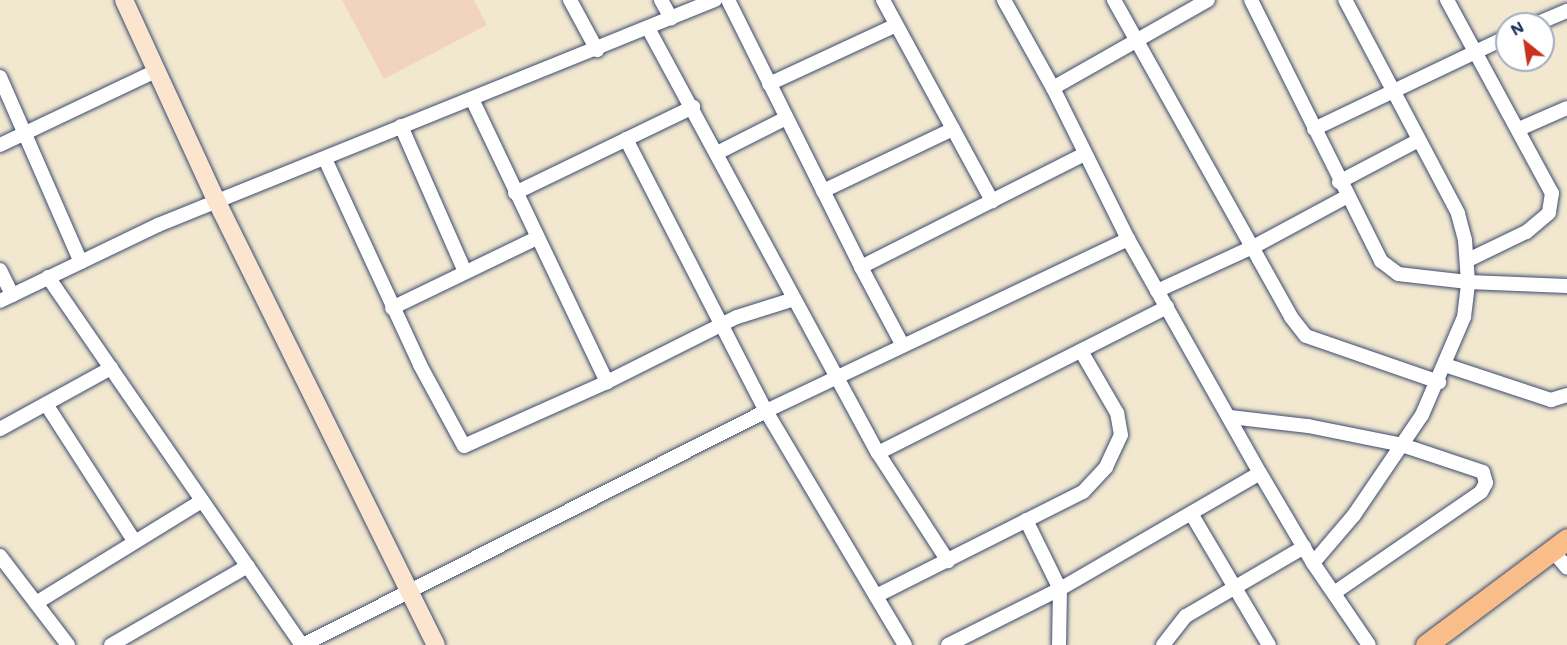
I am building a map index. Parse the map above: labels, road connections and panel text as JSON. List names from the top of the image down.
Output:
{
  "north": "top left"
}
